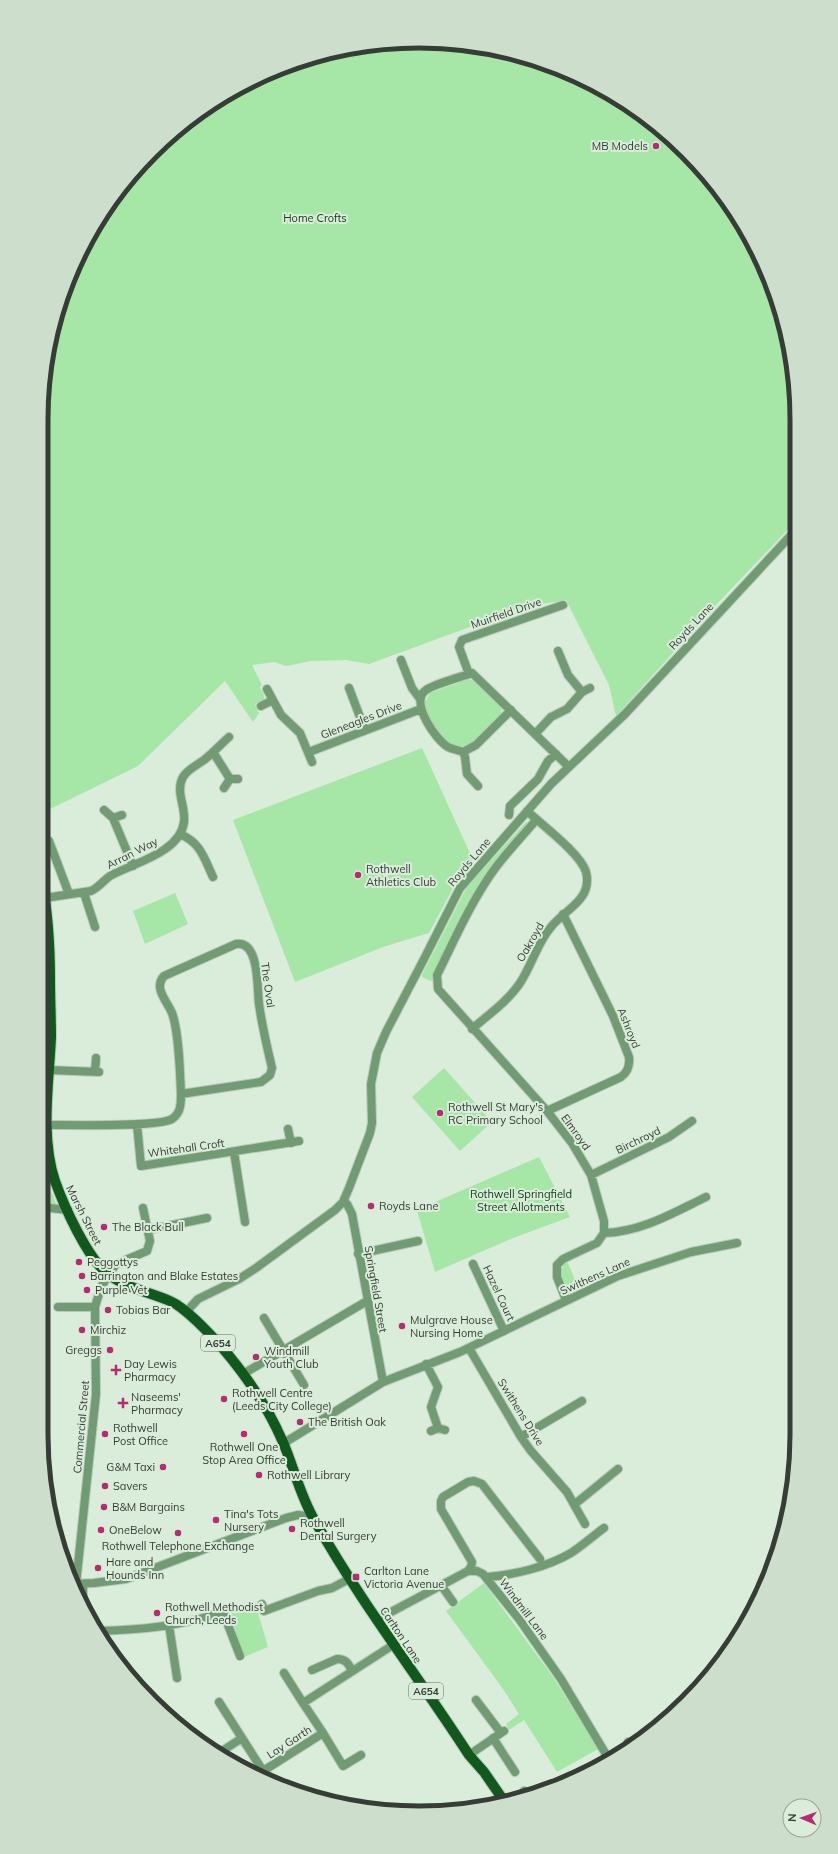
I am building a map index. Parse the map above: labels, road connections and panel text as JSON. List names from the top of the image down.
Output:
{
  "streets": {
    "main road": ["Marsh Street", "A654", "Carlton Lane"],
    "street": [
      "Muirfield Drive",
      "Royds Lane",
      "Gleneagles Drive",
      "Arran Way",
      "Oakroyd",
      "The Oval",
      "Ashroyd",
      "Elmroyd",
      "Birchroyd",
      "Whitehall Croft",
      "Swithens Lane",
      "Springfield Street",
      "Hazel Court",
      "Swithens Drive",
      "Commercial Street",
      "Windmill Lane",
      "Lay Garth"
    ]
  },
  "crossings": [
    ["Muirfield Drive", "Gleneagles Drive"],
    ["Royds Lane", "Oakroyd"],
    ["Royds Lane", "Marsh Street"],
    ["Royds Lane", "Springfield Street"],
    ["Oakroyd", "Ashroyd"],
    ["Oakroyd", "Elmroyd"],
    ["The Oval", "Whitehall Croft"],
    ["The Oval", "A654"],
    ["Ashroyd", "Elmroyd"],
    ["Elmroyd", "Birchroyd"],
    ["Marsh Street", "Swithens Lane"],
    ["Marsh Street", "Commercial Street"],
    ["Marsh Street", "Carlton Lane"],
    ["Swithens Lane", "Springfield Street"],
    ["Swithens Lane", "Hazel Court"],
    ["Swithens Lane", "Swithens Drive"]
  ],
  "parks": ["Home Crofts", "Rothwell Springfield Street Allotments"],
  "places": {
    "other": [
      "MB Models",
      "Rothwell Athletics Club",
      "Rothwell St Mary's RC Primary School",
      "Royds Lane",
      "The Black Bull",
      "Peggottys",
      "Barrington and Blake Estates",
      "Purple Vet",
      "Tobias Bar",
      "Mulgrave House Nursing Home",
      "Mirchiz",
      "Greggs",
      "Windmill Youth Club",
      "Rothwell Centre (Leeds City College)",
      "The British Oak",
      "Rothwell Post Office",
      "Rothwell One Stop Area Office",
      "G&M Taxi",
      "Rothwell Library",
      "Savers",
      "B&M Bargains",
      "Tina's Tots Nursery",
      "Rothwell Dental Surgery",
      "OneBelow",
      "Rothwell Telephone Exchange",
      "Hare and Hounds Inn",
      "Rothwell Methodist Church, Leeds"
    ],
    "health": ["Day Lewis Pharmacy", "Naseems' Pharmacy"],
    "transit": ["Carlton Lane Victoria Avenue"]
  },
  "north": "left"
}
